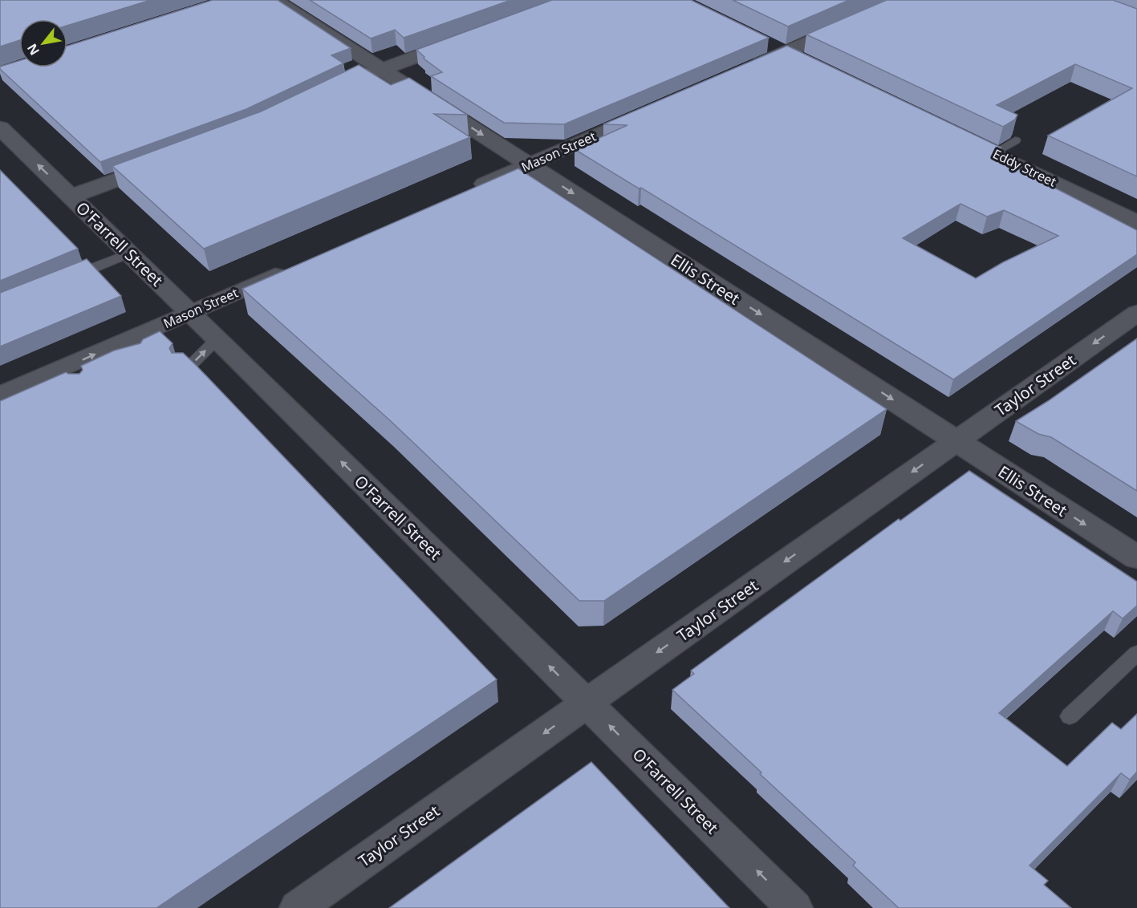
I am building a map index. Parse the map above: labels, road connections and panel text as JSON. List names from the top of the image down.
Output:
{
  "streets": {
    "street": [
      "Mason Street",
      "Eddy Street",
      "O'Farrell Street",
      "Ellis Street",
      "Taylor Street"
    ]
  },
  "crossings": [
    ["Mason Street", "O'Farrell Street"],
    ["Mason Street", "Ellis Street"],
    ["O'Farrell Street", "Taylor Street"],
    ["Ellis Street", "Taylor Street"]
  ],
  "one_way": [
    "Mason Street",
    "O'Farrell Street",
    "Ellis Street",
    "Taylor Street"
  ],
  "north": "bottom left"
}
